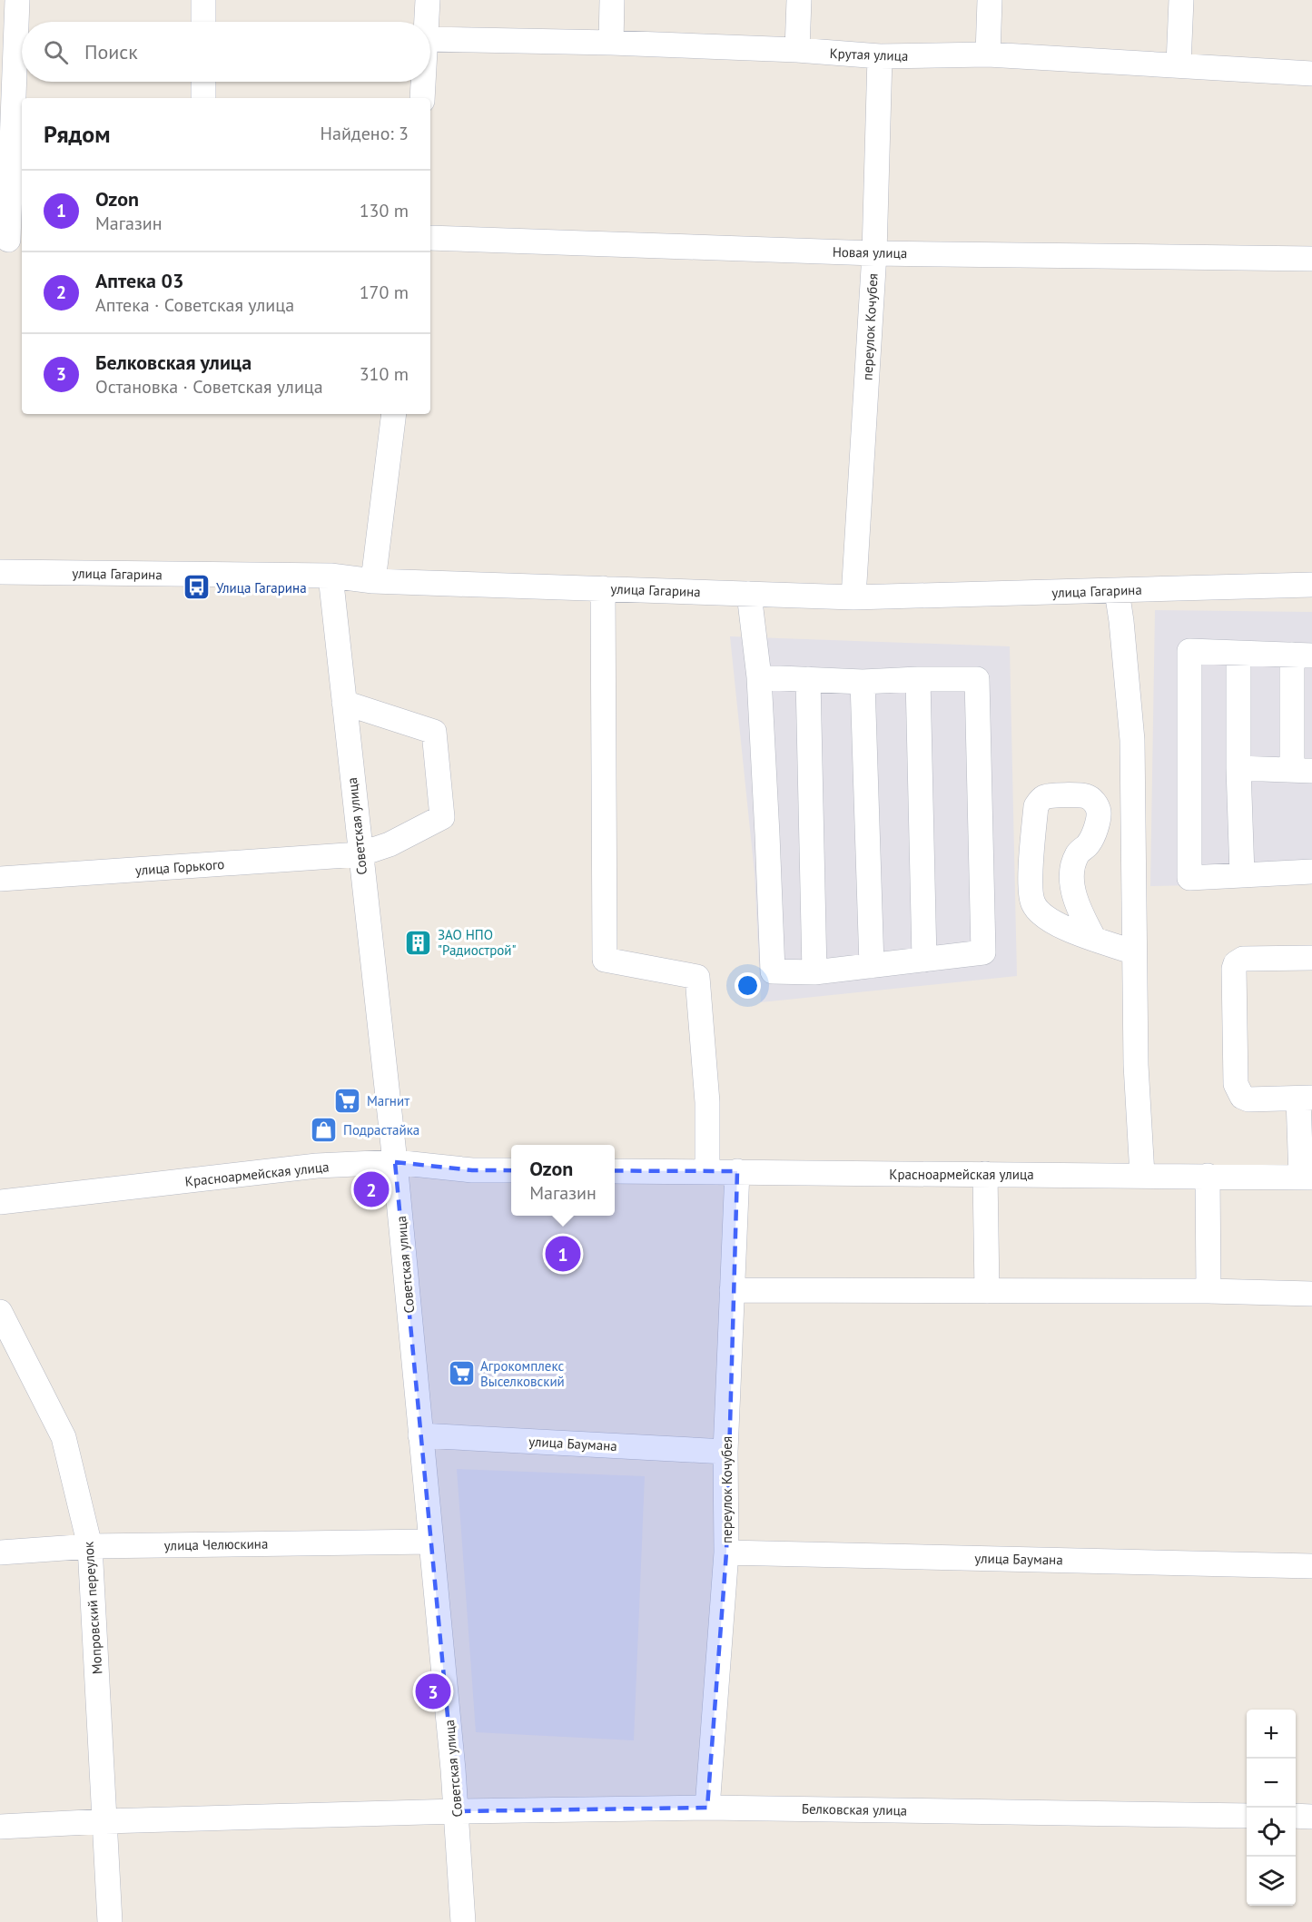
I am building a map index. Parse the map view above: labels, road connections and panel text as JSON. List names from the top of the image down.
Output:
{
  "streets": {
    "street": [
      "Крутая улица",
      "Новая улица",
      "переулок Кочубея",
      "улица Гагарина",
      "Советская улица",
      "улица Горького",
      "Красноармейская улица",
      "улица Баумана",
      "улица Челюскина",
      "Мопровский переулок",
      "Белковская улица"
    ]
  },
  "crossings": [
    ["Крутая улица", "переулок Кочубея"],
    ["Новая улица", "переулок Кочубея"],
    ["переулок Кочубея", "улица Гагарина"],
    ["переулок Кочубея", "Красноармейская улица"],
    ["переулок Кочубея", "улица Баумана"],
    ["переулок Кочубея", "Белковская улица"],
    ["улица Гагарина", "Советская улица"],
    ["Советская улица", "улица Горького"],
    ["Советская улица", "Красноармейская улица"],
    ["Советская улица", "улица Баумана"],
    ["Советская улица", "улица Челюскина"],
    ["Советская улица", "Белковская улица"],
    ["улица Челюскина", "Мопровский переулок"],
    ["Мопровский переулок", "Белковская улица"]
  ],
  "places": {
    "bus stop": ["Улица Гагарина"],
    "building": ["ЗАО НПО \"Радиострой\""],
    "supermarket": ["Магнит", "Агрокомплекс Выселковский"],
    "shop": ["Подрастайка"]
  },
  "page": {
    "search": "Поиск",
    "heading": ["Рядом", "Найдено: 3"],
    "list": [
      {
        "mark": "1",
        "name": "Ozon",
        "note": "Магазин",
        "value": "130 m"
      },
      {
        "mark": "2",
        "name": "Аптека 03",
        "note": "Аптека · Советская улица",
        "value": "170 m"
      },
      {
        "mark": "3",
        "name": "Белковская улица",
        "note": "Остановка · Советская улица",
        "value": "310 m"
      }
    ],
    "popup": ["Ozon", "Магазин"],
    "pins": ["2", "1", "3"],
    "map_buttons": ["+", "−"]
  }
}
